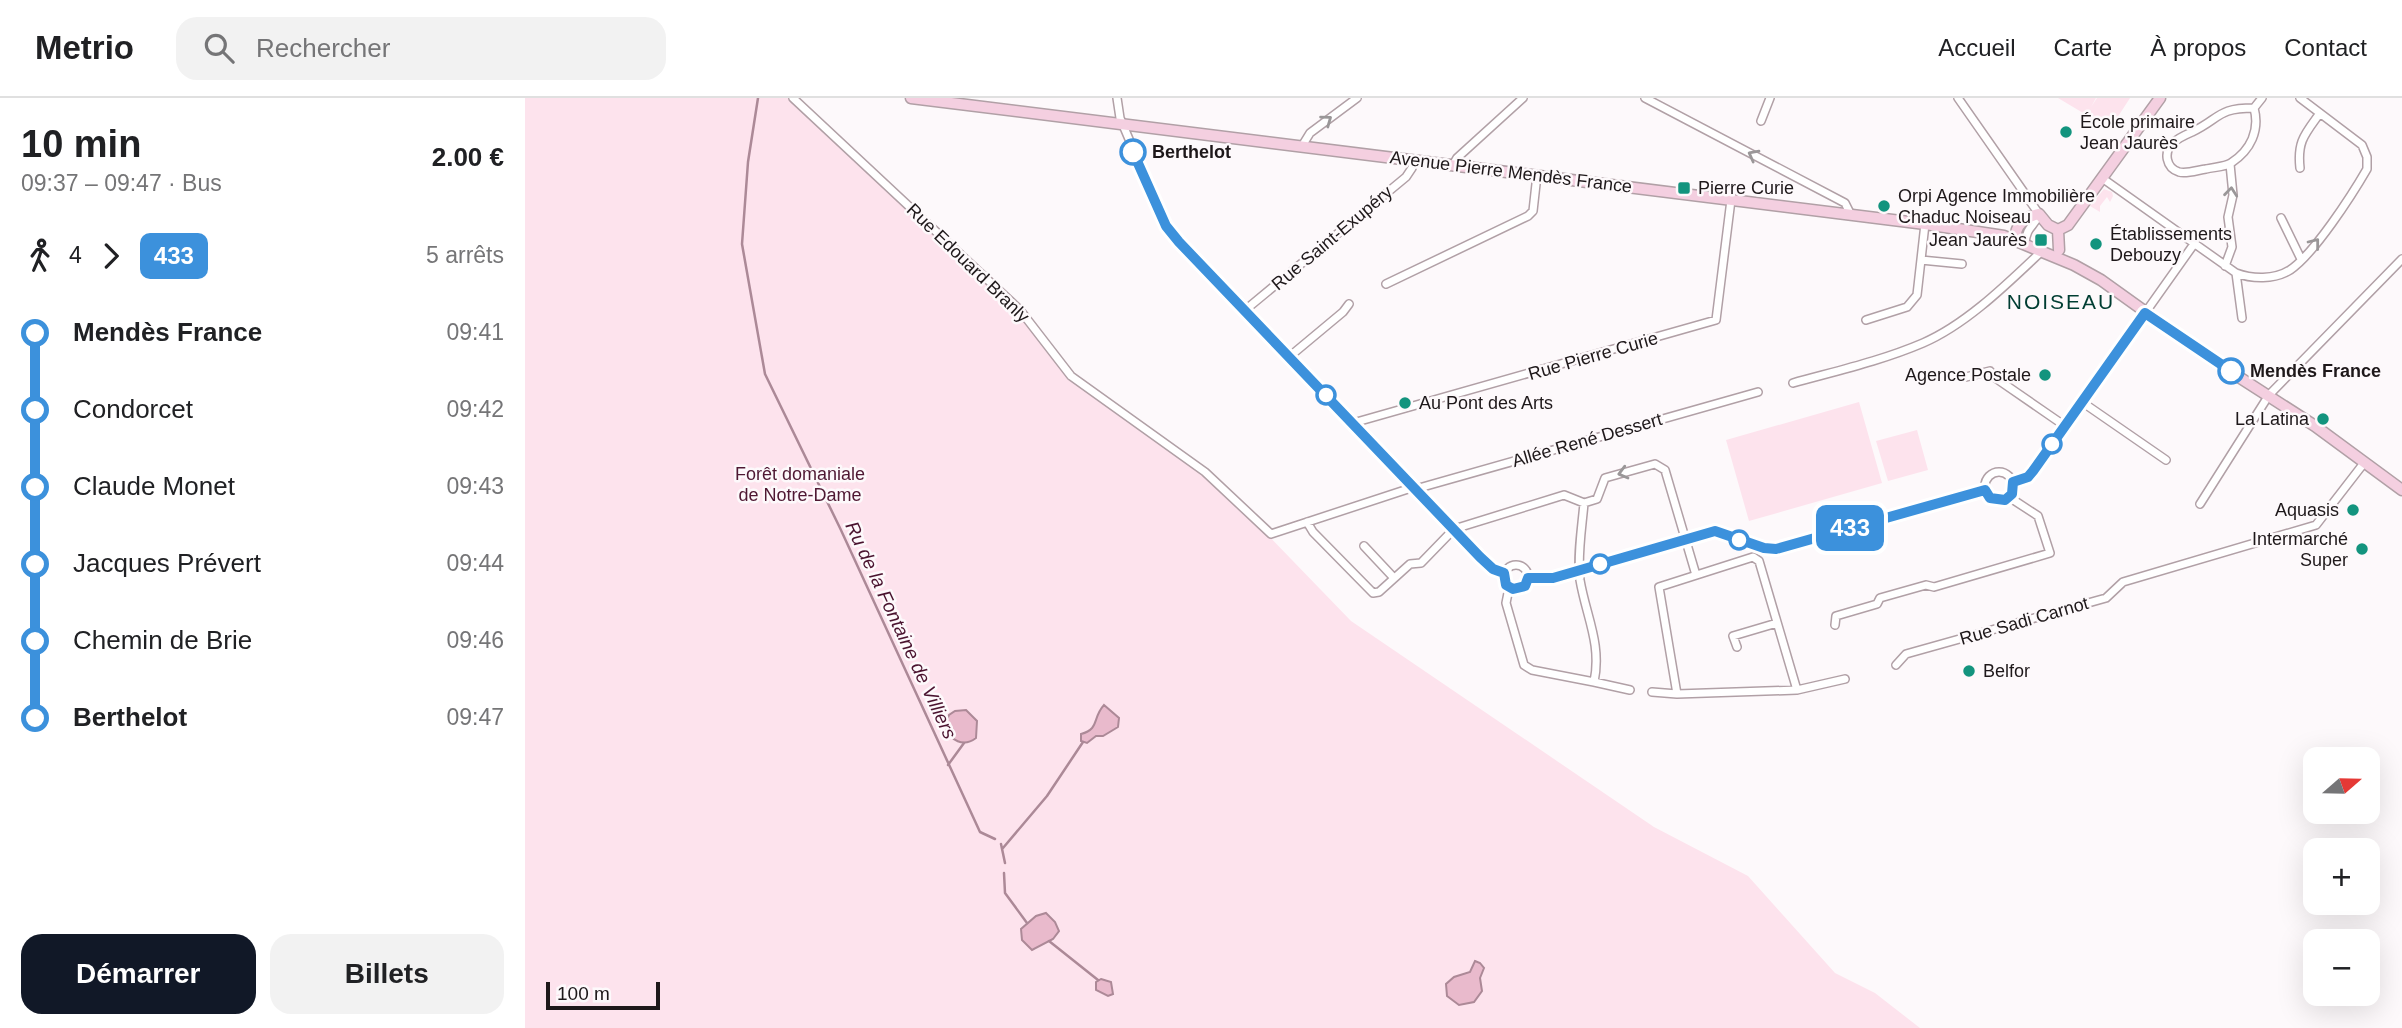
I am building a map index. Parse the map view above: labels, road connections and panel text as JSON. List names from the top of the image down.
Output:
{
  "streets": {
    "main road": ["Avenue Pierre Mendès France"],
    "street": [
      "Rue Saint-Exupéry",
      "Rue Edouard Branly",
      "Rue Pierre Curie",
      "Allée René Dessert",
      "Rue Sadi Carnot"
    ]
  },
  "crossings": [
    ["Avenue Pierre Mendès France", "Rue Saint-Exupéry"],
    ["Avenue Pierre Mendès France", "Rue Pierre Curie"],
    ["Avenue Pierre Mendès France", "Rue Sadi Carnot"],
    ["Rue Edouard Branly", "Allée René Dessert"]
  ],
  "districts": ["NOISEAU"],
  "water": ["Ru de la Fontaine de Villiers"],
  "parks": ["Forêt domaniale de Notre-Dame"],
  "places": {
    "other": [
      "École primaire Jean Jaurès",
      "Berthelot",
      "Orpi Agence Immobilière Chaduc Noiseau",
      "Établissements Debouzy",
      "Mendès France",
      "Agence Postale",
      "Au Pont des Arts",
      "La Latina",
      "Aquasis",
      "Intermarché Super",
      "Belfor"
    ],
    "transit": ["Pierre Curie", "Jean Jaurès"]
  },
  "lines": ["bus line 433"],
  "scale_bar": "100 m",
  "north": "right",
  "page": {
    "header": "Metrio",
    "search": "Rechercher",
    "nav": [
      "Accueil",
      "Carte",
      "À propos",
      "Contact"
    ],
    "heading": ["10 min", "09:37 – 09:47 · Bus", "2.00 €"],
    "on_map": "433",
    "legs": ["4", "433", "5 arrêts"],
    "list": [
      {
        "name": "Mendès France",
        "value": "09:41"
      },
      {
        "name": "Condorcet",
        "value": "09:42"
      },
      {
        "name": "Claude Monet",
        "value": "09:43"
      },
      {
        "name": "Jacques Prévert",
        "value": "09:44"
      },
      {
        "name": "Chemin de Brie",
        "value": "09:46"
      },
      {
        "name": "Berthelot",
        "value": "09:47"
      }
    ],
    "map_buttons": ["+", "−"],
    "buttons": ["Démarrer", "Billets"],
    "scale": "100 m"
  }
}
